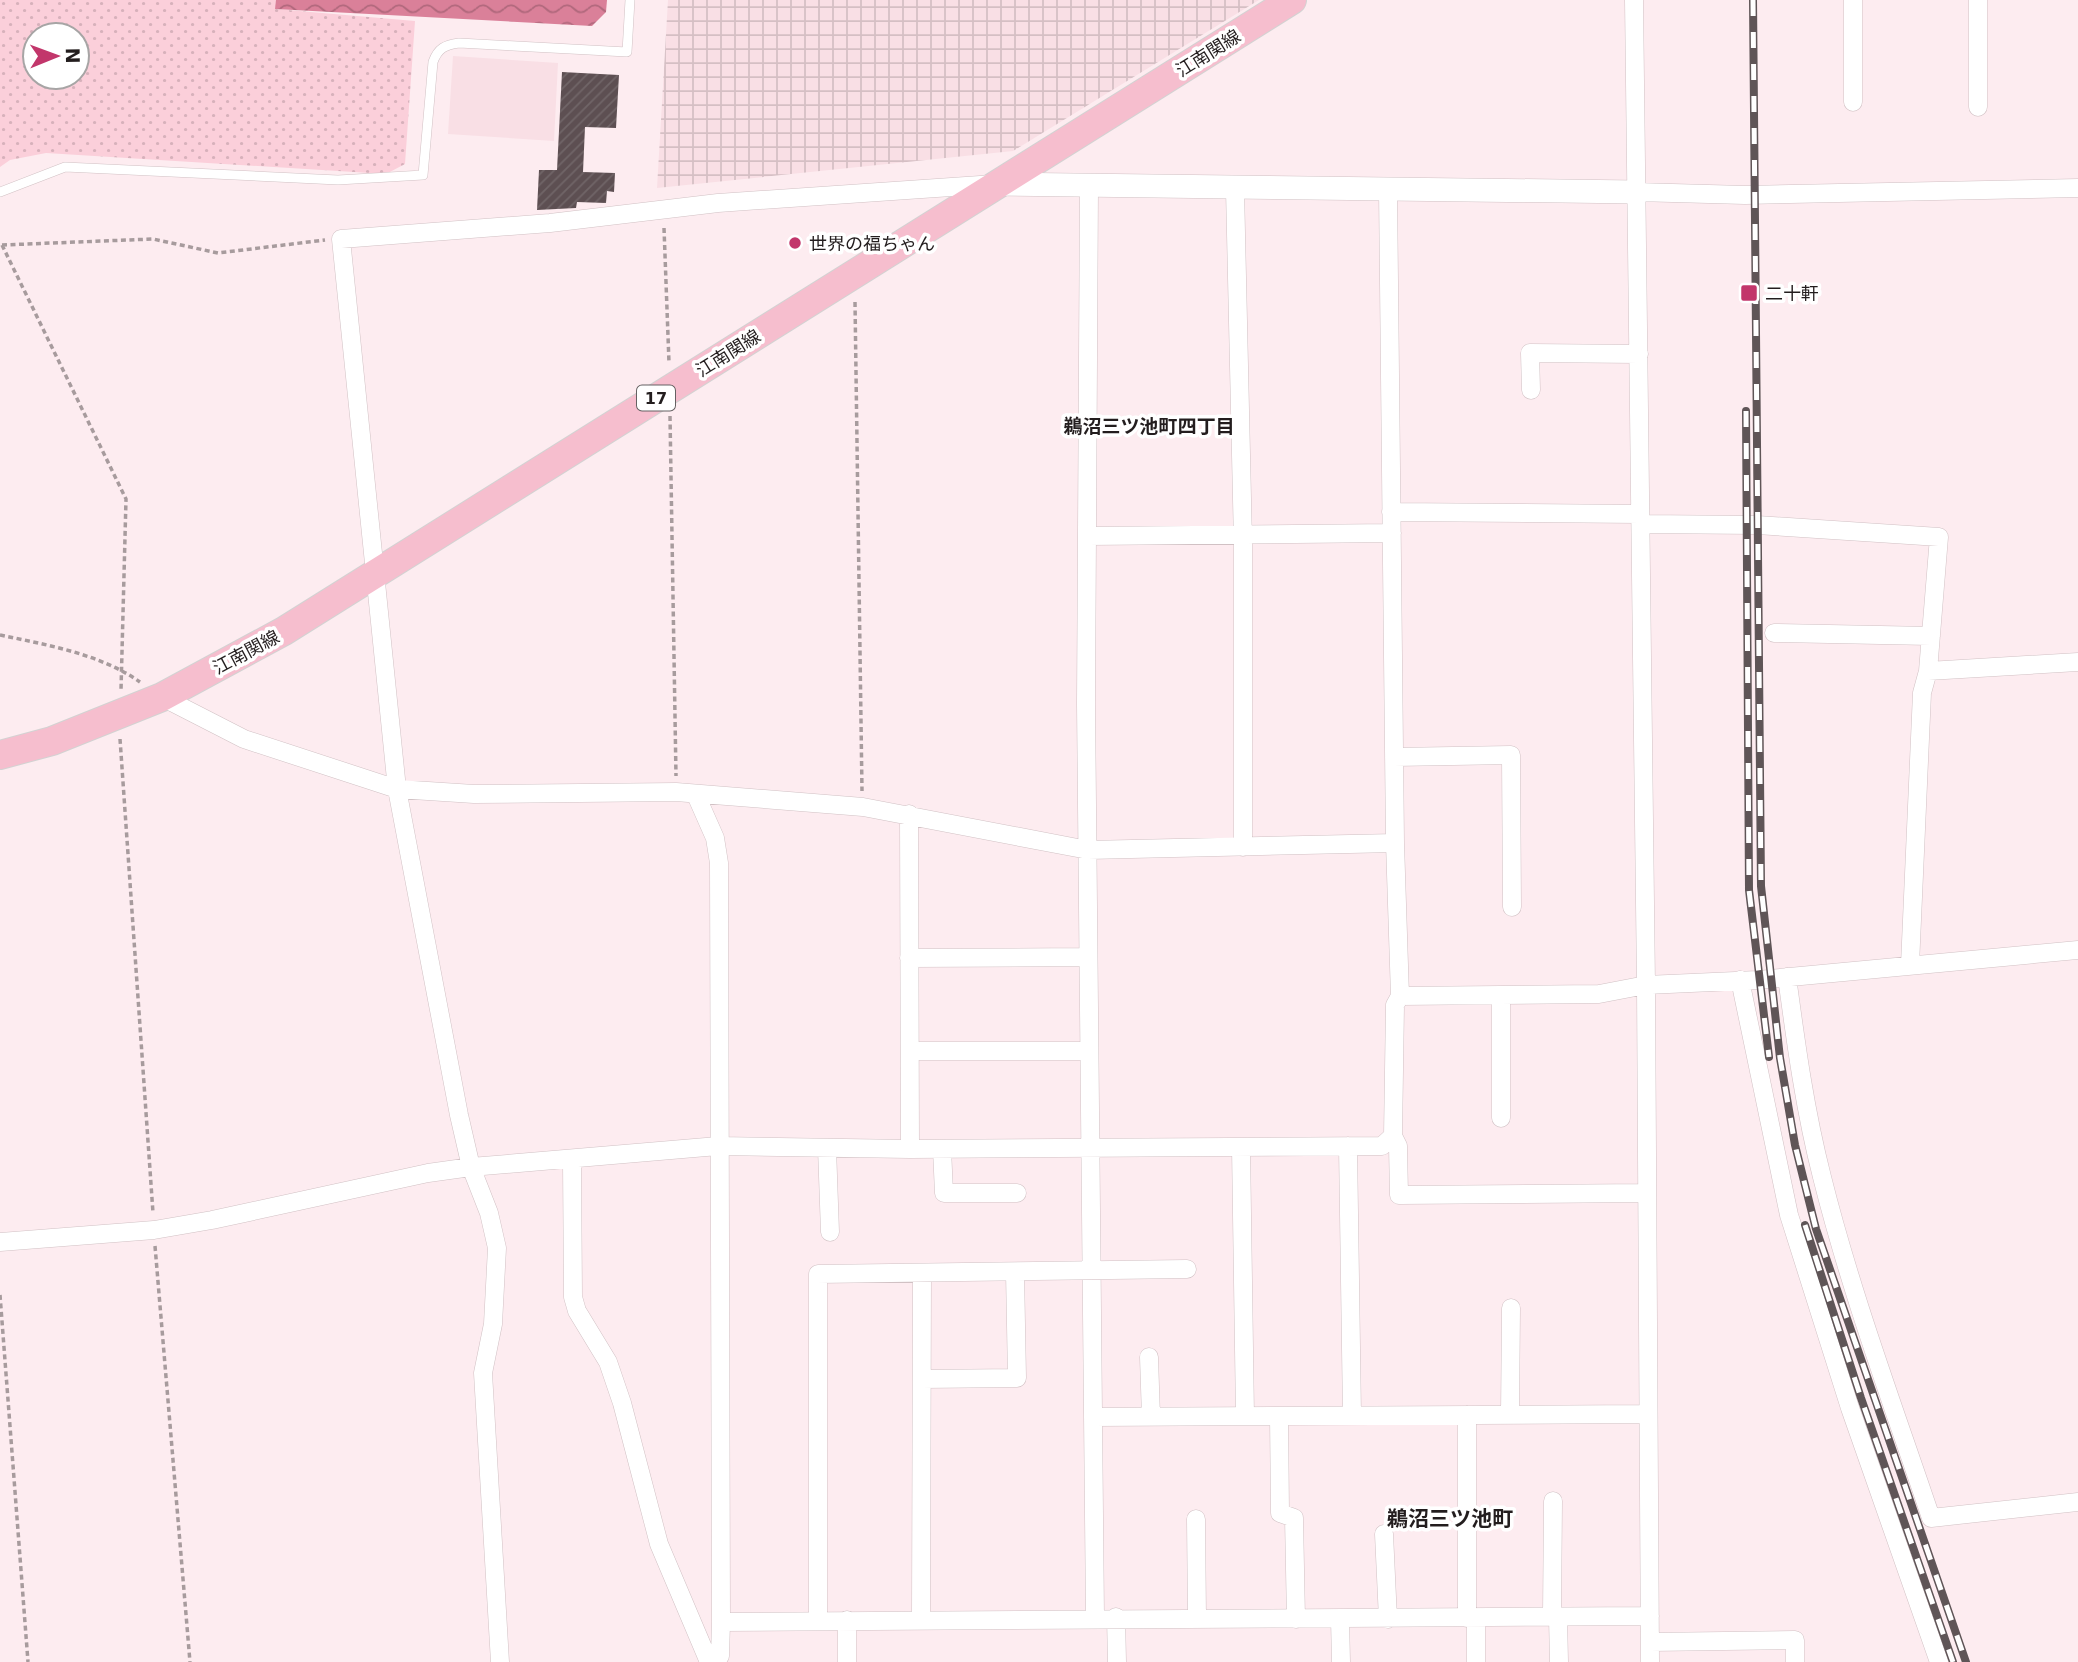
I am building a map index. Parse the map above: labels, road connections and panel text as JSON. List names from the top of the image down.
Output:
{
  "streets": {
    "main road": ["江南関線", "17"]
  },
  "districts": ["鵜沼三ツ池町四丁目", "鵜沼三ツ池町"],
  "places": {
    "other": ["世界の福ちゃん"],
    "transit": ["二十軒"]
  },
  "north": "right"
}
